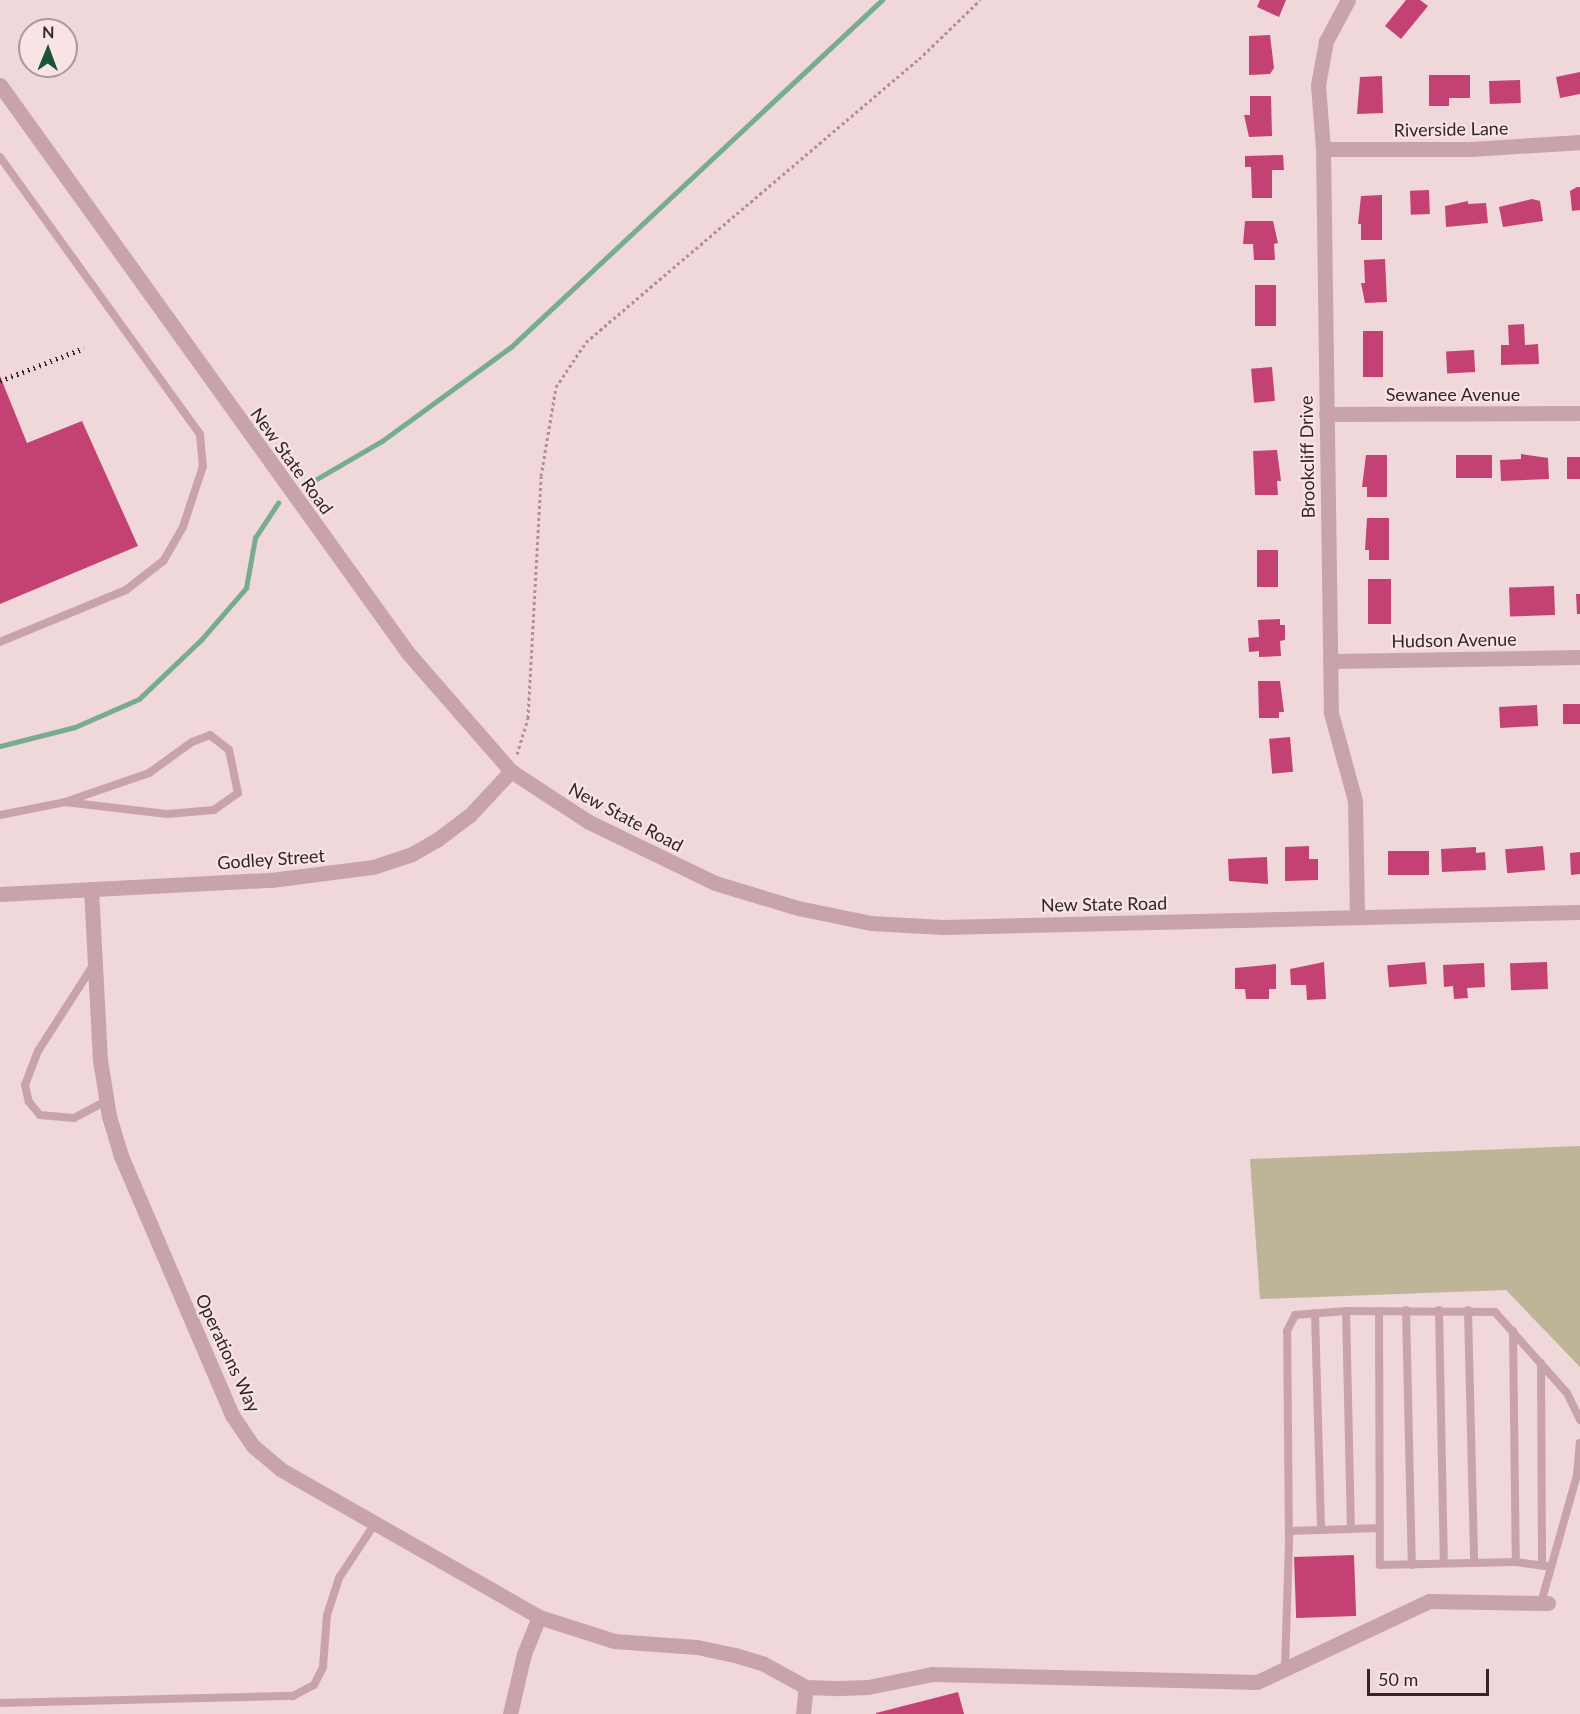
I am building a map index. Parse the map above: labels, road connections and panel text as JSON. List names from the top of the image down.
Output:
{
  "streets": {
    "street": [
      "Riverside Lane",
      "Sewanee Avenue",
      "Brookcliff Drive",
      "New State Road",
      "Hudson Avenue",
      "Godley Street",
      "Operations Way"
    ]
  },
  "crossings": [
    ["Riverside Lane", "Brookcliff Drive"],
    ["Sewanee Avenue", "Brookcliff Drive"],
    ["Brookcliff Drive", "New State Road"],
    ["Brookcliff Drive", "Hudson Avenue"],
    ["New State Road", "Godley Street"],
    ["Godley Street", "Operations Way"]
  ],
  "scale_bar": "50 m",
  "north": "top"
}
